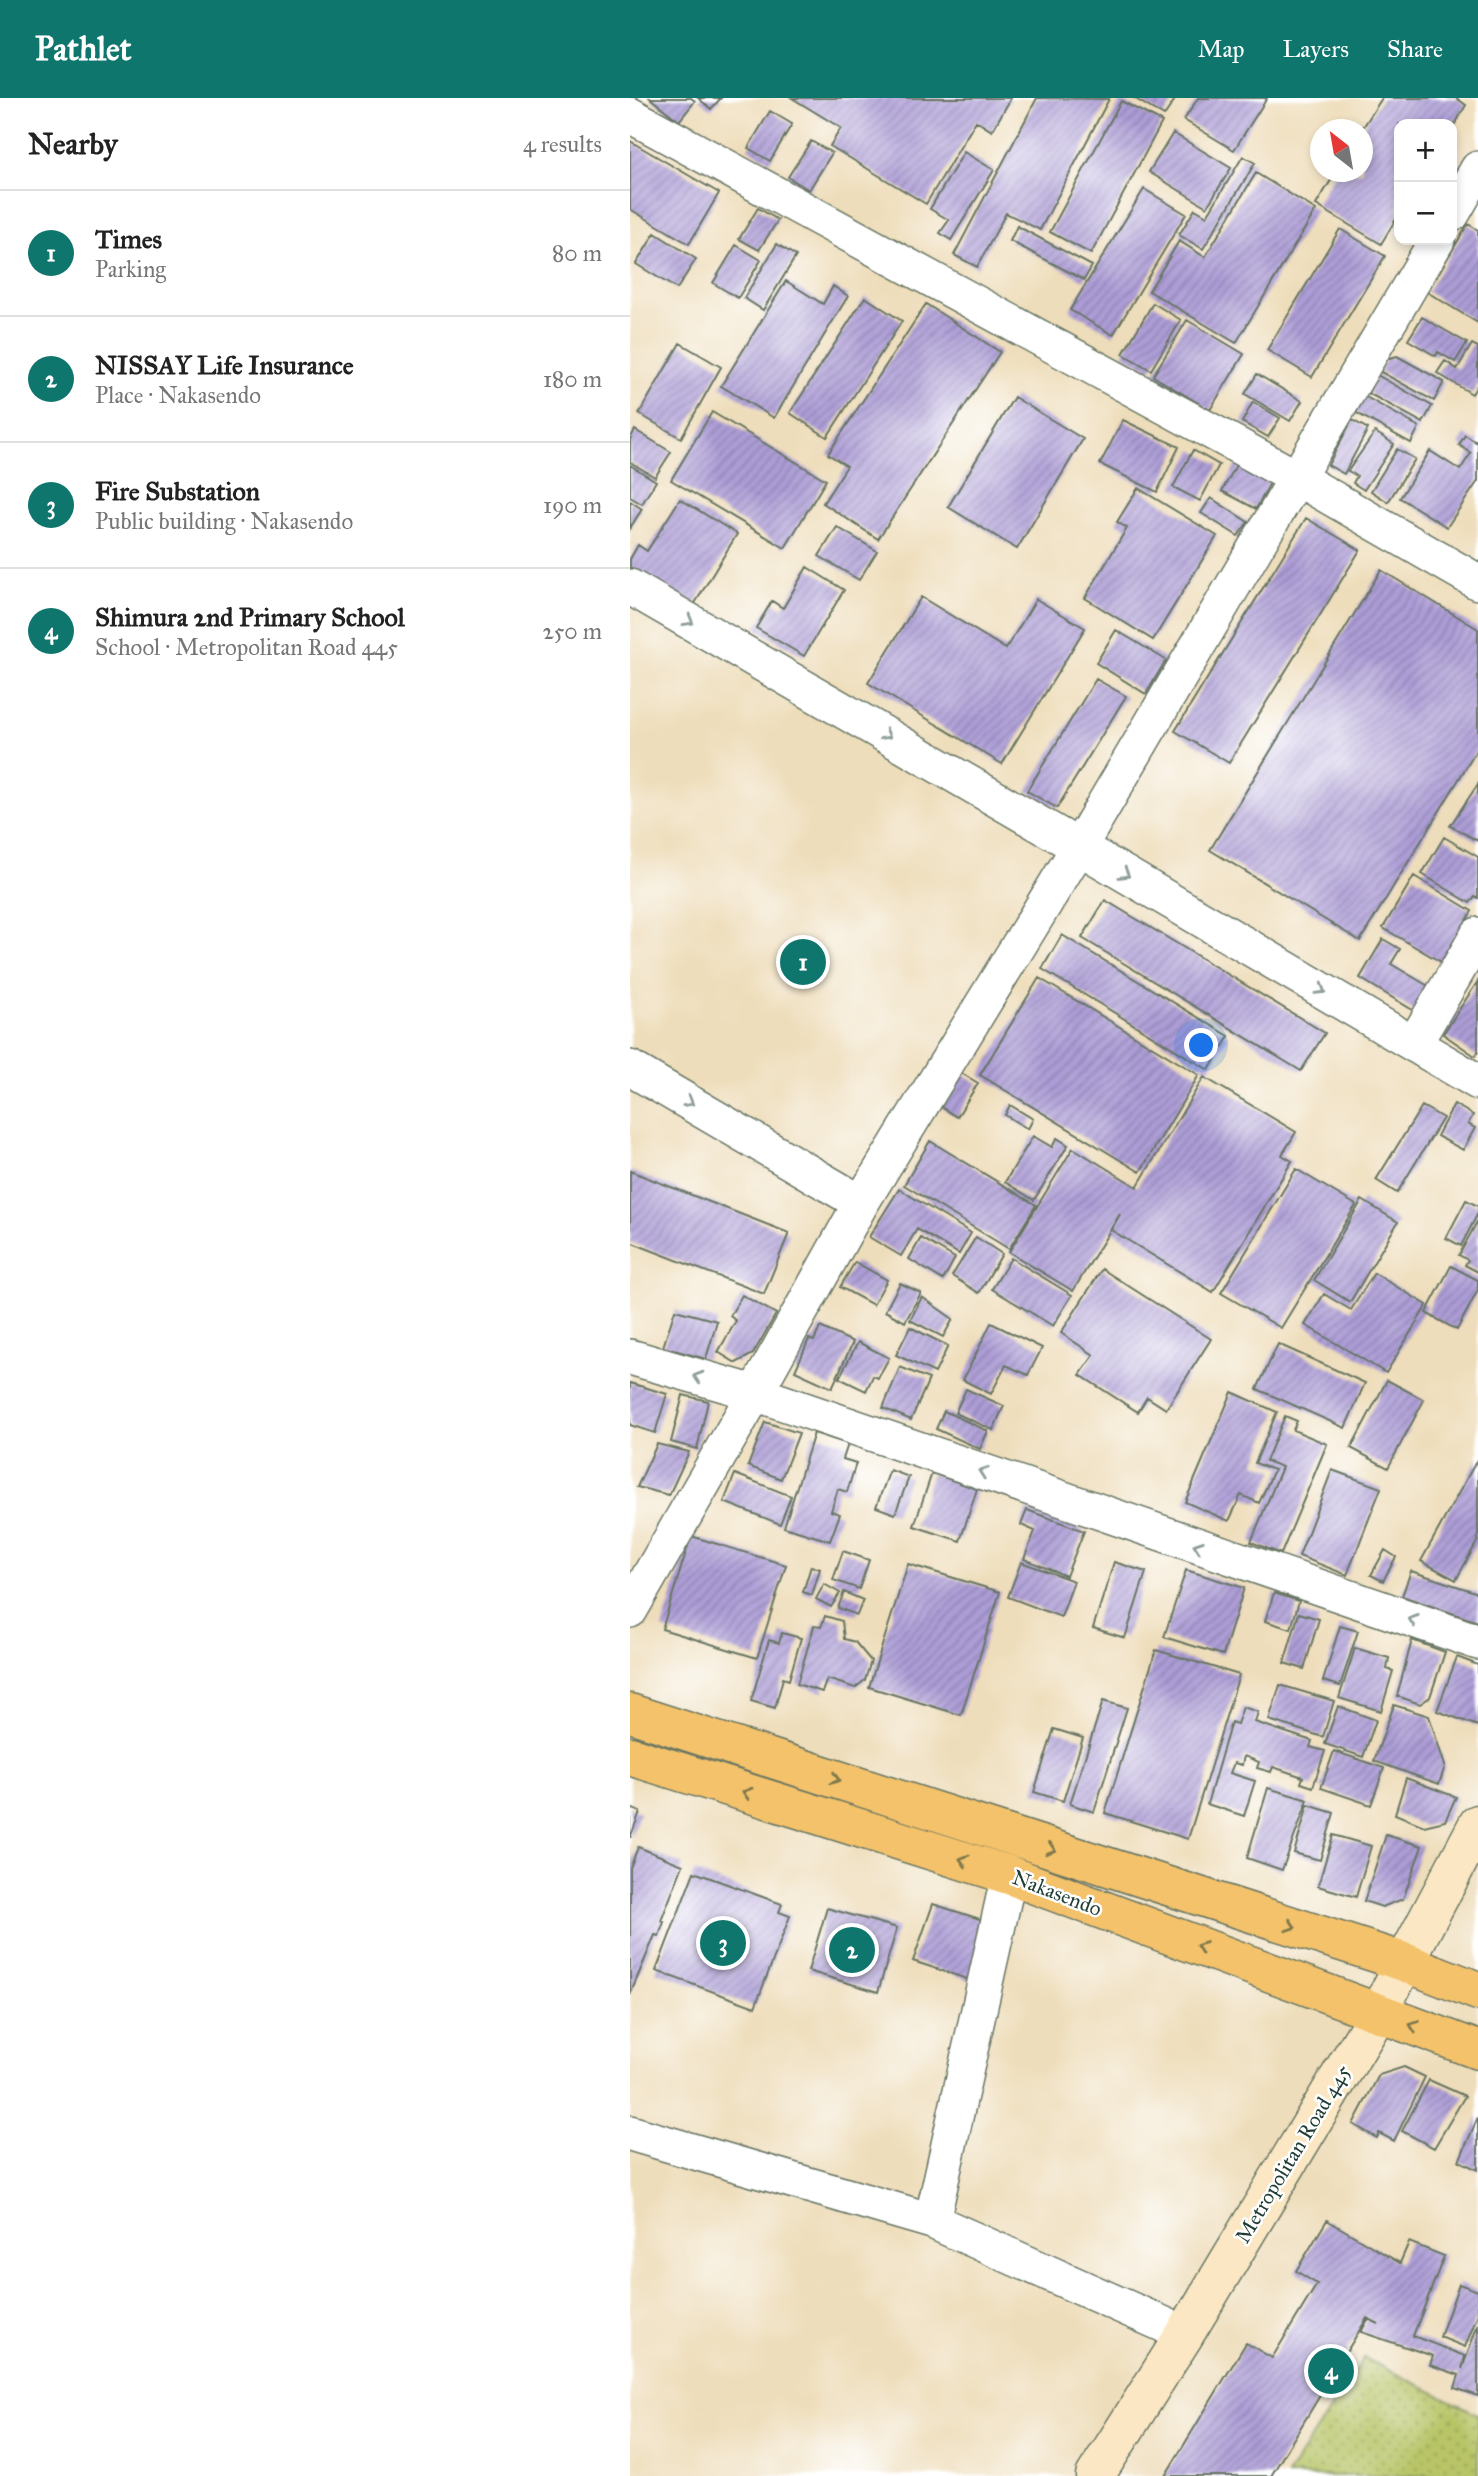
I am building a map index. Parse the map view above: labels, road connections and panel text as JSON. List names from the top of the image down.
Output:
{
  "streets": {
    "highway": ["Nakasendo"],
    "main road": ["Metropolitan Road 445"]
  },
  "crossings": [
    ["Nakasendo", "Metropolitan Road 445"]
  ],
  "north": "top left",
  "page": {
    "header": "Pathlet",
    "nav": ["Map", "Layers", "Share"],
    "heading": ["Nearby", "4 results"],
    "map_buttons": ["+", "−"],
    "list": [
      {
        "mark": "1",
        "name": "Times",
        "note": "Parking",
        "value": "80 m"
      },
      {
        "mark": "2",
        "name": "NISSAY Life Insurance",
        "note": "Place · Nakasendo",
        "value": "180 m"
      },
      {
        "mark": "3",
        "name": "Fire Substation",
        "note": "Public building · Nakasendo",
        "value": "190 m"
      },
      {
        "mark": "4",
        "name": "Shimura 2nd Primary School",
        "note": "School · Metropolitan Road 445",
        "value": "250 m"
      }
    ],
    "pins": [
      "1",
      "3",
      "2",
      "4"
    ]
  }
}
